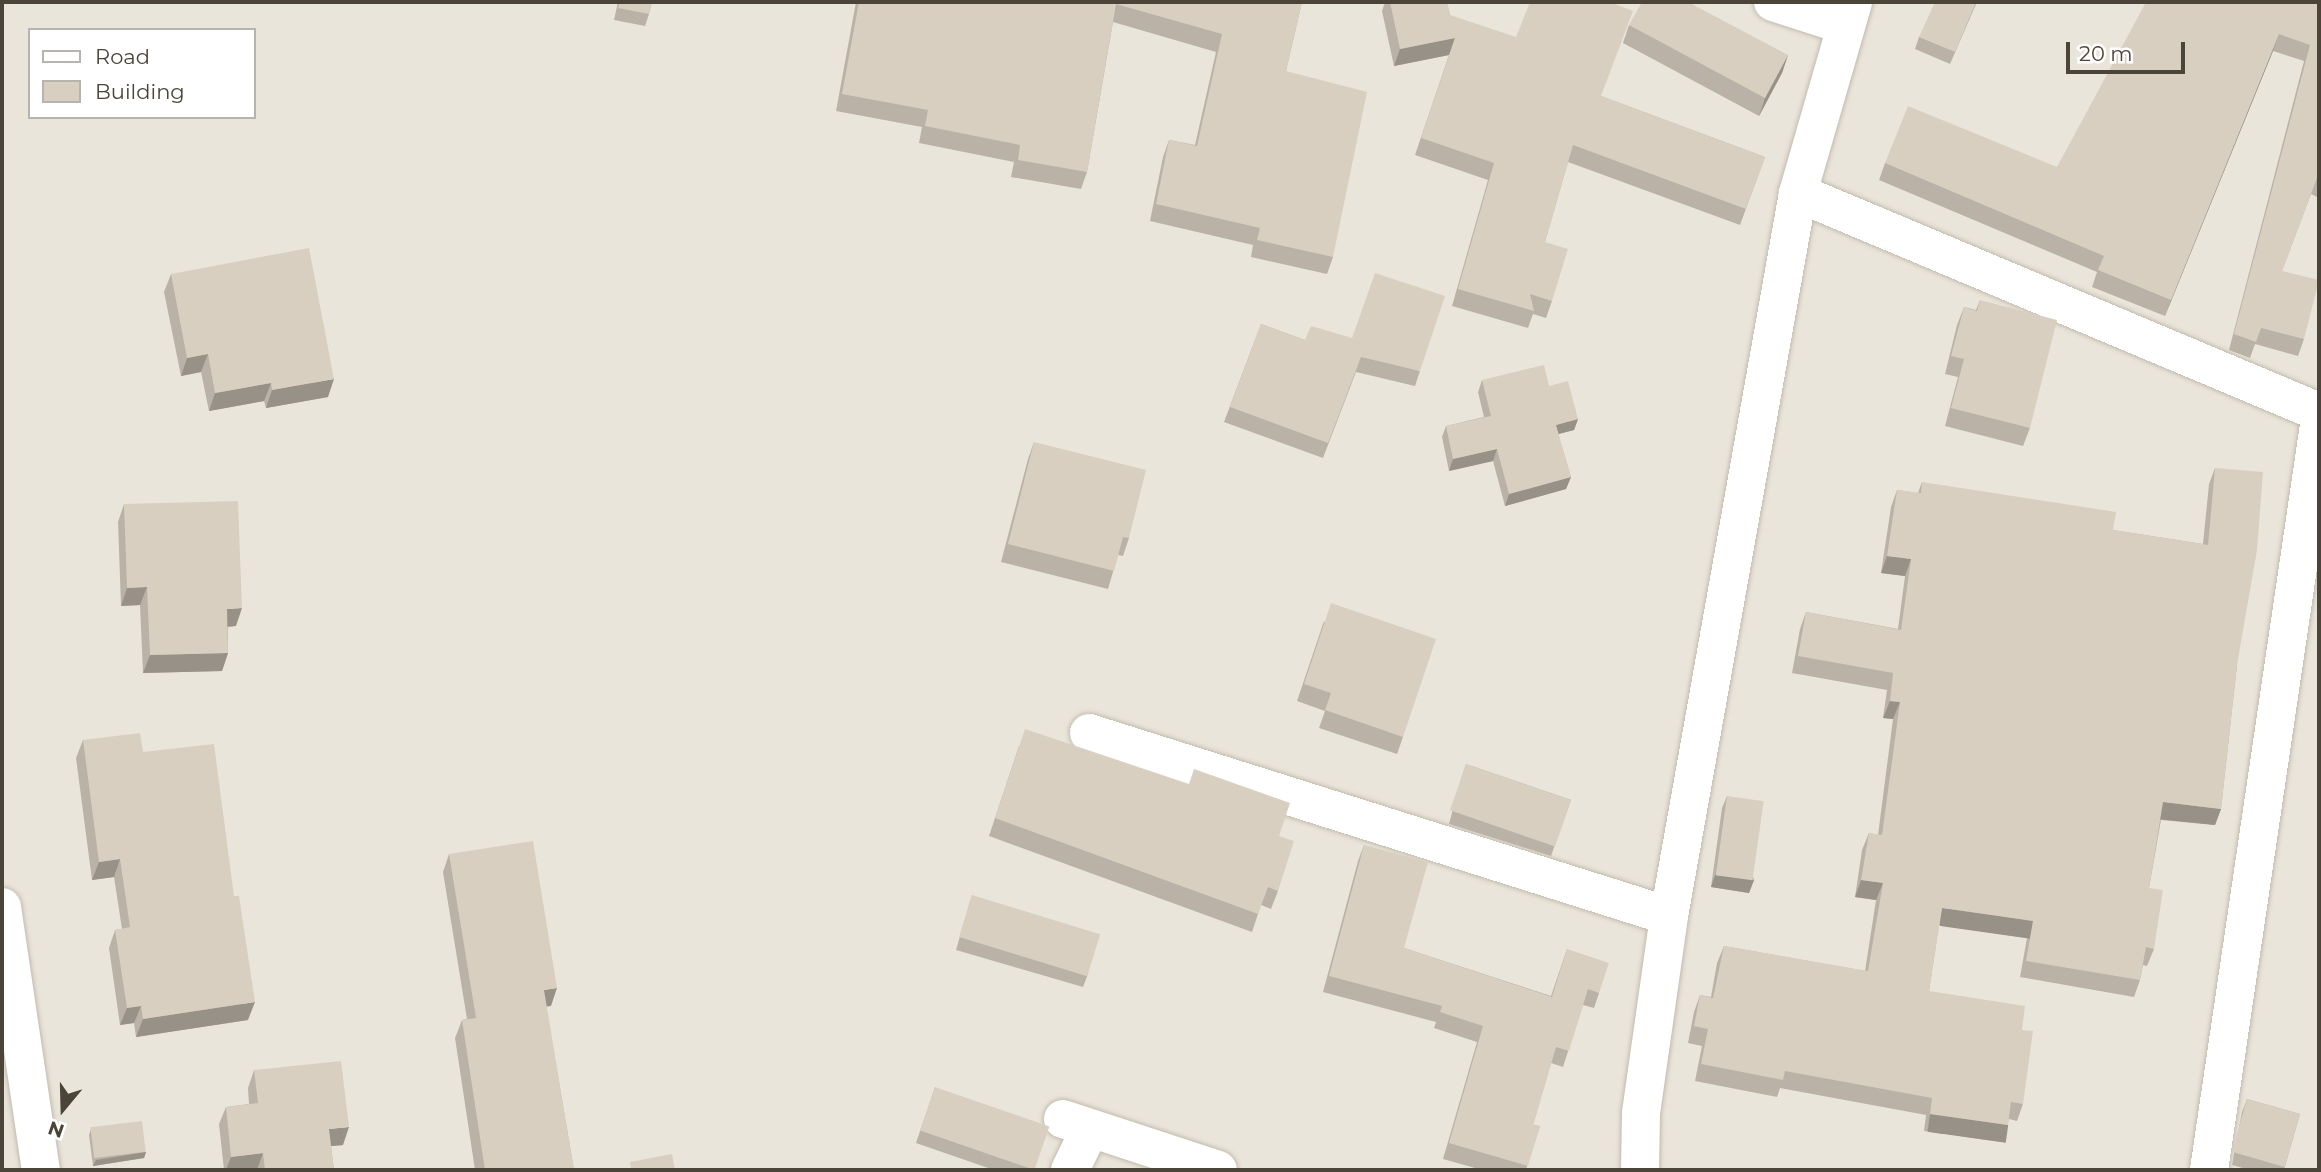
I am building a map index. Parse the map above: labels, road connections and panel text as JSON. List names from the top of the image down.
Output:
{
  "legend": ["Road", "Building"],
  "scale_bar": "20 m",
  "north": "bottom"
}
